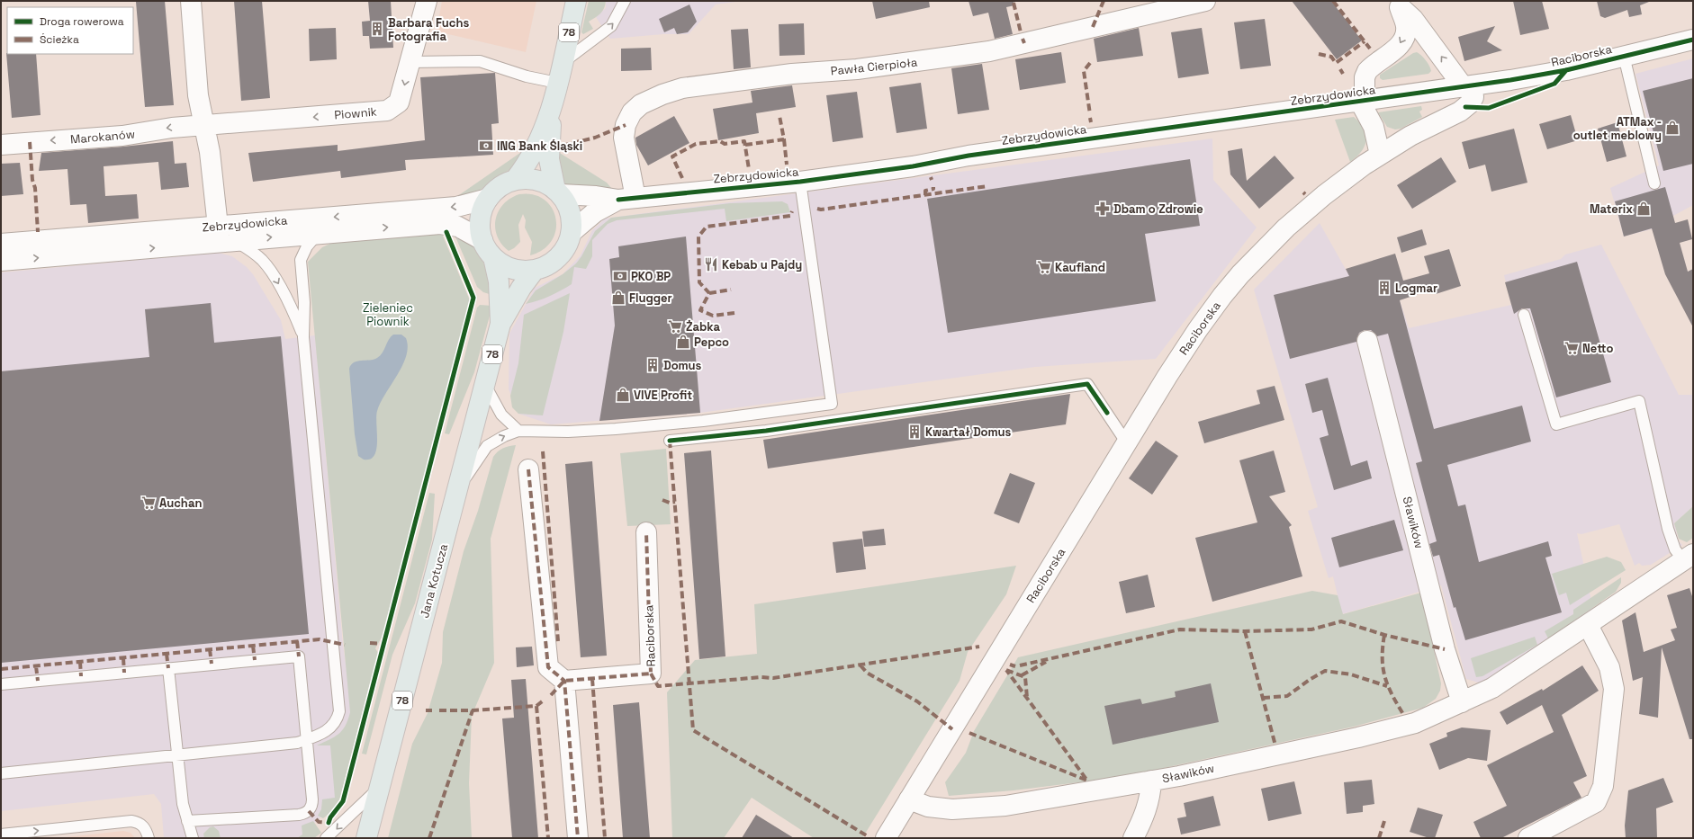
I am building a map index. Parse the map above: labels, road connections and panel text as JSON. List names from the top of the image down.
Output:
{
  "streets": {
    "main road": ["78", "Jana Kotucza"],
    "street": [
      "Raciborska",
      "Pawła Cierpioła",
      "Zebrzydowicka",
      "Piownik",
      "Marokanów",
      "Sławików"
    ]
  },
  "crossings": [
    ["78", "Zebrzydowicka"],
    ["78", "Jana Kotucza"],
    ["Raciborska", "Zebrzydowicka"],
    ["Raciborska", "Sławików"],
    ["Pawła Cierpioła", "Zebrzydowicka"],
    ["Zebrzydowicka", "Jana Kotucza"],
    ["Piownik", "Marokanów"]
  ],
  "one_way": ["Piownik", "Marokanów"],
  "parks": ["Zieleniec Piownik"],
  "places": {
    "building": [
      "Barbara Fuchs Fotografia",
      "Logmar",
      "Domus",
      "Kwartał Domus"
    ],
    "shop": [
      "ATMax - outlet meblowy",
      "Materix",
      "Flugger",
      "Pepco",
      "VIVE Profit"
    ],
    "bank": ["ING Bank Śląski", "PKO BP"],
    "pharmacy": ["Dbam o Zdrowie"],
    "restaurant": ["Kebab u Pajdy"],
    "supermarket": [
      "Kaufland",
      "Żabka",
      "Netto",
      "Auchan"
    ]
  },
  "legend": ["Droga rowerowa", "Ścieżka"]
}
